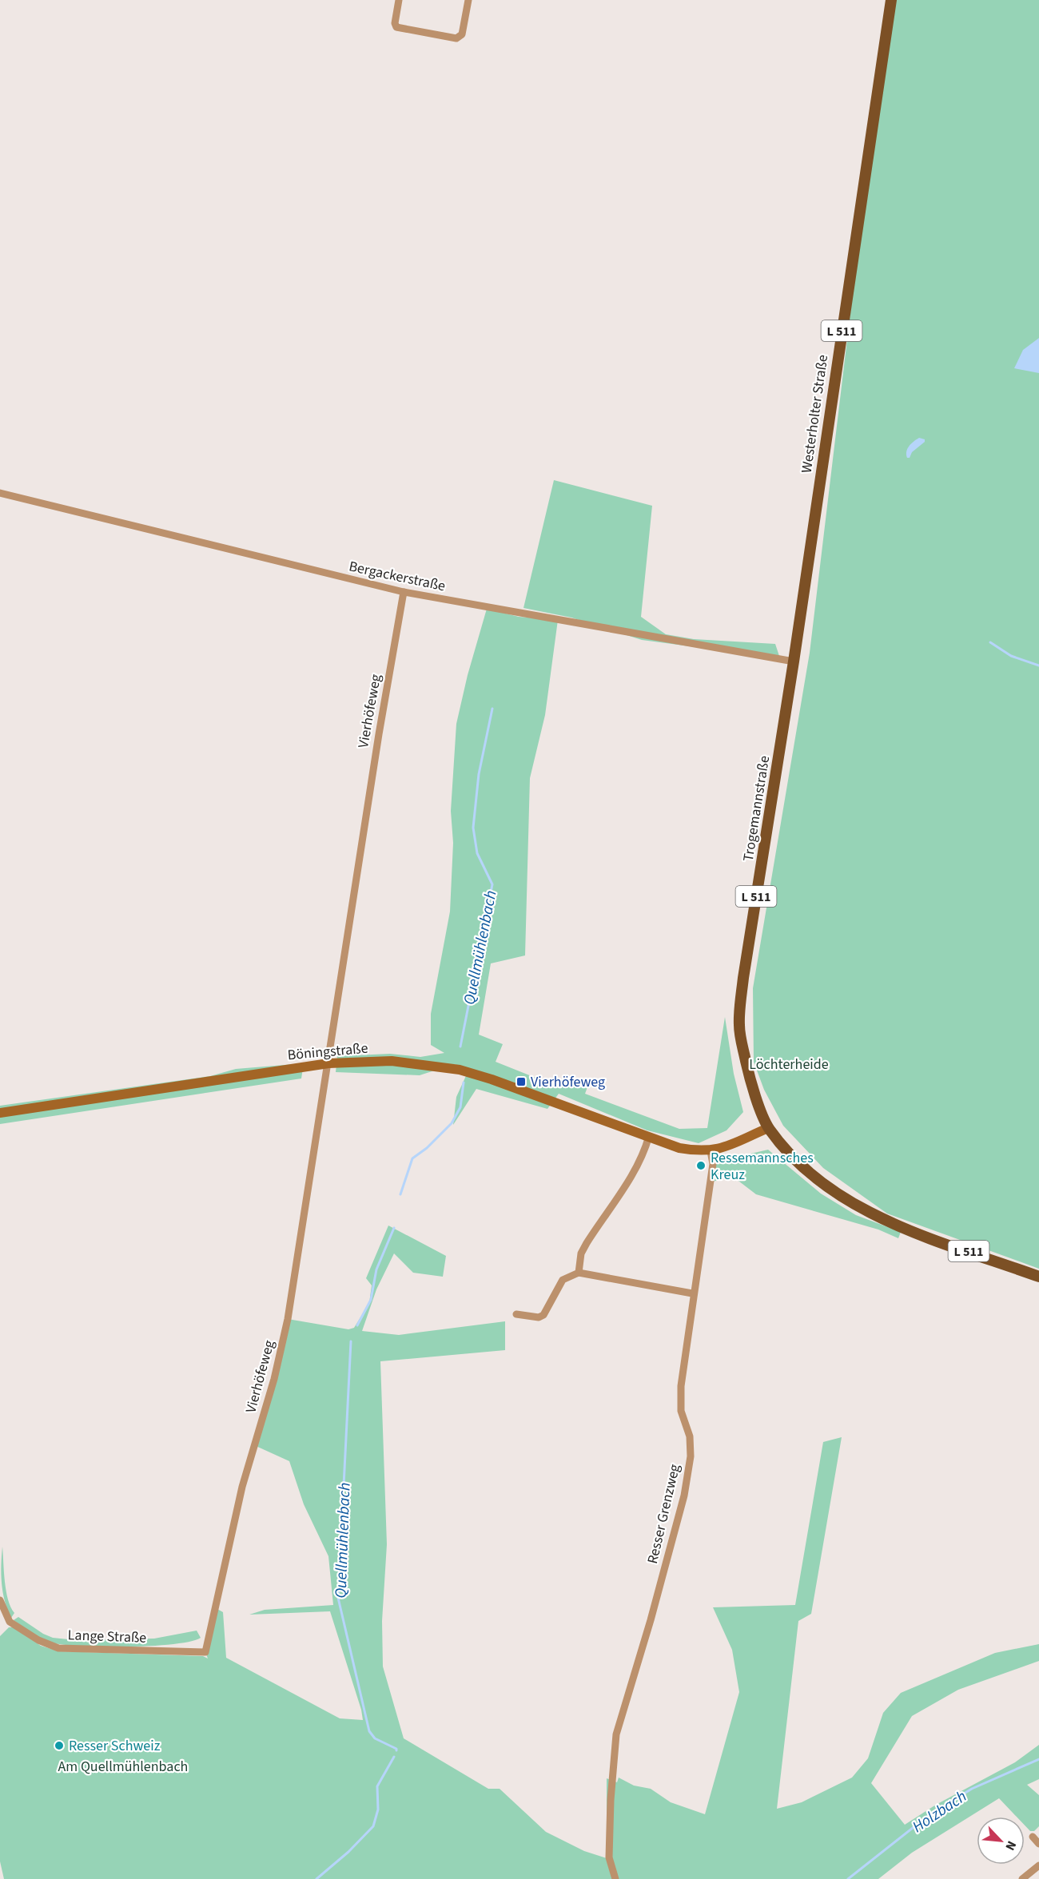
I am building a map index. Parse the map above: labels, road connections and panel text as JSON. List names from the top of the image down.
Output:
{
  "streets": {
    "main road": [
      "L 511",
      "Westerholter Straße",
      "Trogemannstraße",
      "Böningstraße"
    ],
    "street": [
      "Bergackerstraße",
      "Vierhöfeweg",
      "Resser Grenzweg",
      "Lange Straße"
    ]
  },
  "crossings": [
    ["L 511", "Trogemannstraße"],
    ["L 511", "Böningstraße"],
    ["Westerholter Straße", "Bergackerstraße"],
    ["Westerholter Straße", "Trogemannstraße"],
    ["Bergackerstraße", "Vierhöfeweg"],
    ["Bergackerstraße", "Trogemannstraße"],
    ["Vierhöfeweg", "Böningstraße"],
    ["Vierhöfeweg", "Lange Straße"],
    ["Trogemannstraße", "Böningstraße"],
    ["Böningstraße", "Resser Grenzweg"]
  ],
  "water": ["Quellmühlenbach", "Holzbach"],
  "parks": ["Löchterheide", "Am Quellmühlenbach"],
  "places": {
    "transit": ["Vierhöfeweg"],
    "other": ["Ressemannsches Kreuz", "Resser Schweiz"]
  },
  "north": "bottom right"
}
